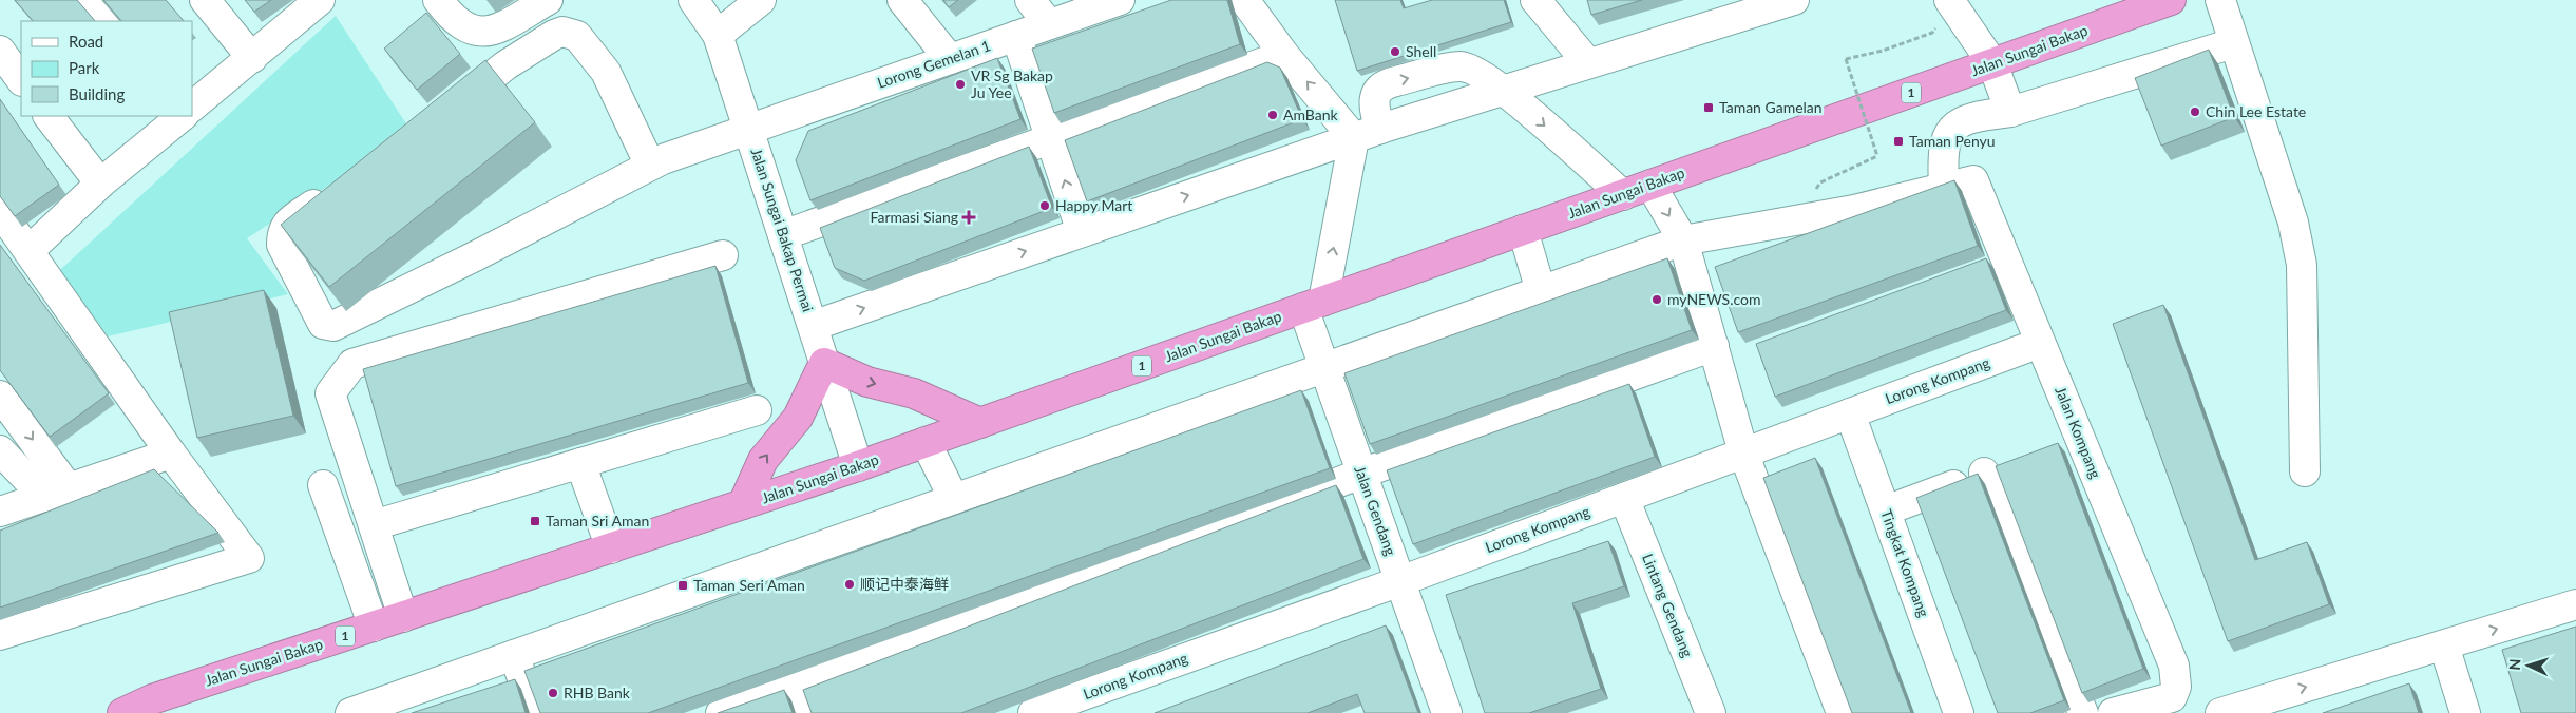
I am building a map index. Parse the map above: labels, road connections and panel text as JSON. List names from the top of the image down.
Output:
{
  "streets": {
    "highway": ["Jalan Sungai Bakap", "1"],
    "street": [
      "Lorong Gemelan 1",
      "Jalan Sungai Bakap Permai",
      "Lorong Kompang",
      "Jalan Kompang",
      "Jalan Gendang",
      "Tingkat Kompang",
      "Lintang Gendang"
    ]
  },
  "crossings": [
    ["Jalan Sungai Bakap", "Jalan Sungai Bakap Permai"],
    ["Jalan Sungai Bakap", "Jalan Gendang"],
    ["Lorong Gemelan 1", "Jalan Sungai Bakap Permai"],
    ["Lorong Kompang", "Jalan Kompang"],
    ["Lorong Kompang", "Jalan Gendang"],
    ["Lorong Kompang", "Tingkat Kompang"],
    ["Lorong Kompang", "Lintang Gendang"]
  ],
  "places": {
    "other": [
      "Shell",
      "VR Sg Bakap Ju Yee",
      "Chin Lee Estate",
      "AmBank",
      "Happy Mart",
      "myNEWS.com",
      "顺记中泰海鲜",
      "RHB Bank"
    ],
    "transit": [
      "Taman Gamelan",
      "Taman Penyu",
      "Taman Sri Aman",
      "Taman Seri Aman"
    ],
    "health": ["Farmasi Siang"]
  },
  "legend": ["Road", "Park", "Building"],
  "north": "left"
}
